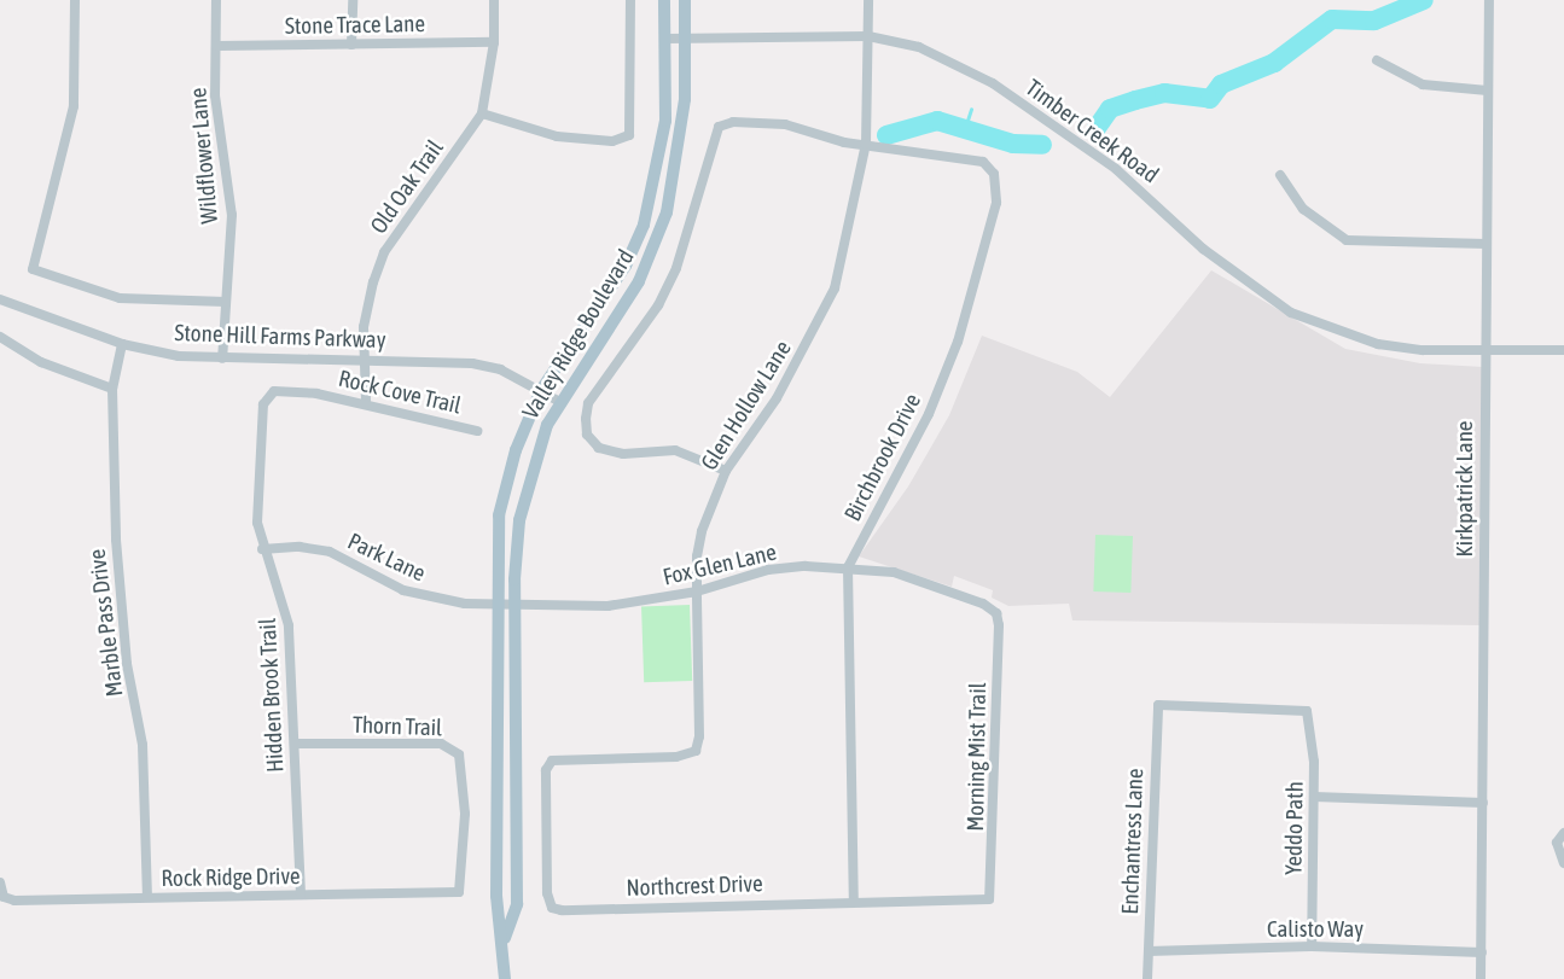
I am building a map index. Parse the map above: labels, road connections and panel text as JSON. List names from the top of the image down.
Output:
{
  "streets": {
    "main road": ["Valley Ridge Boulevard"],
    "street": [
      "Stone Trace Lane",
      "Timber Creek Road",
      "Wildflower Lane",
      "Old Oak Trail",
      "Stone Hill Farms Parkway",
      "Rock Cove Trail",
      "Glen Hollow Lane",
      "Birchbrook Drive",
      "Kirkpatrick Lane",
      "Park Lane",
      "Fox Glen Lane",
      "Marble Pass Drive",
      "Hidden Brook Trail",
      "Thorn Trail",
      "Morning Mist Trail",
      "Yeddo Path",
      "Enchantress Lane",
      "Rock Ridge Drive",
      "Northcrest Drive",
      "Calisto Way"
    ]
  },
  "crossings": [
    ["Stone Trace Lane", "Wildflower Lane"],
    ["Stone Trace Lane", "Old Oak Trail"],
    ["Timber Creek Road", "Valley Ridge Boulevard"],
    ["Timber Creek Road", "Glen Hollow Lane"],
    ["Timber Creek Road", "Kirkpatrick Lane"],
    ["Wildflower Lane", "Stone Hill Farms Parkway"],
    ["Old Oak Trail", "Stone Hill Farms Parkway"],
    ["Old Oak Trail", "Rock Cove Trail"],
    ["Valley Ridge Boulevard", "Stone Hill Farms Parkway"],
    ["Valley Ridge Boulevard", "Park Lane"],
    ["Valley Ridge Boulevard", "Fox Glen Lane"],
    ["Stone Hill Farms Parkway", "Marble Pass Drive"],
    ["Rock Cove Trail", "Hidden Brook Trail"],
    ["Glen Hollow Lane", "Birchbrook Drive"],
    ["Glen Hollow Lane", "Fox Glen Lane"],
    ["Glen Hollow Lane", "Northcrest Drive"],
    ["Birchbrook Drive", "Fox Glen Lane"],
    ["Birchbrook Drive", "Northcrest Drive"],
    ["Kirkpatrick Lane", "Calisto Way"],
    ["Park Lane", "Fox Glen Lane"],
    ["Park Lane", "Hidden Brook Trail"],
    ["Fox Glen Lane", "Morning Mist Trail"],
    ["Marble Pass Drive", "Rock Ridge Drive"],
    ["Hidden Brook Trail", "Thorn Trail"],
    ["Hidden Brook Trail", "Rock Ridge Drive"],
    ["Thorn Trail", "Rock Ridge Drive"],
    ["Morning Mist Trail", "Northcrest Drive"],
    ["Yeddo Path", "Enchantress Lane"],
    ["Yeddo Path", "Calisto Way"],
    ["Enchantress Lane", "Calisto Way"]
  ]
}
